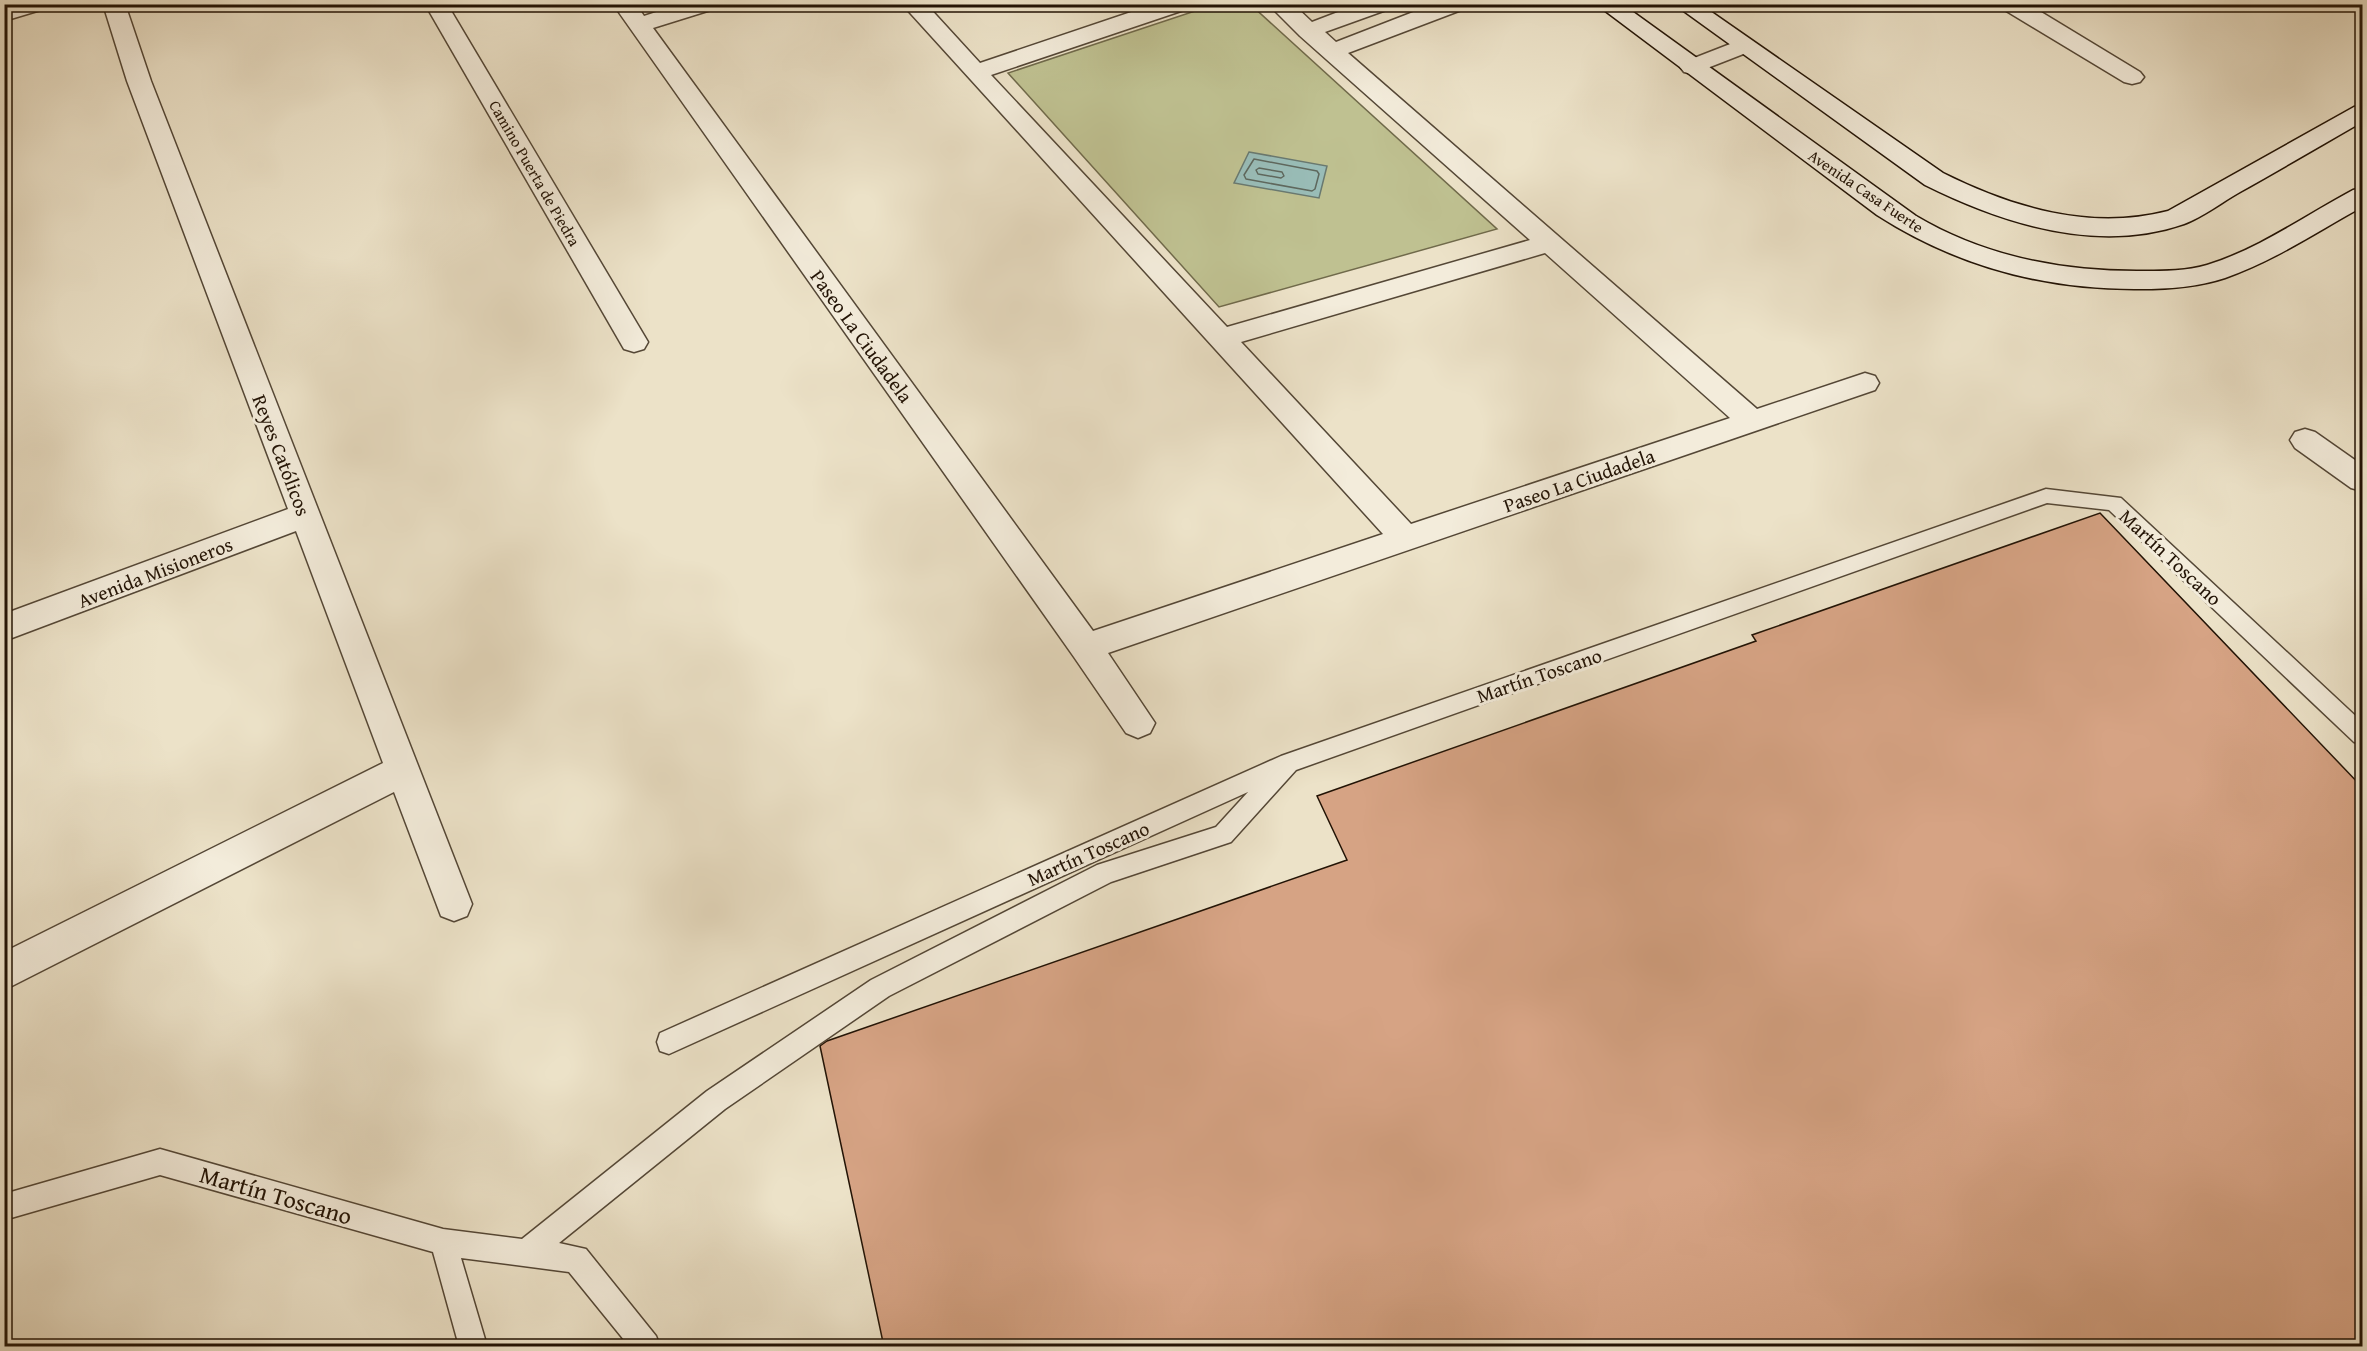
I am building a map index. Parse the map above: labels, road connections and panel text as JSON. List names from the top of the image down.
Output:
{
  "streets": {
    "street": [
      "Camino Puerta de Piedra",
      "Avenida Casa Fuerte",
      "Paseo La Ciudadela",
      "Reyes Católicos",
      "Avenida Misioneros"
    ],
    "lane": ["Martín Toscano"]
  },
  "crossings": [
    ["Reyes Católicos", "Avenida Misioneros"]
  ]
}
